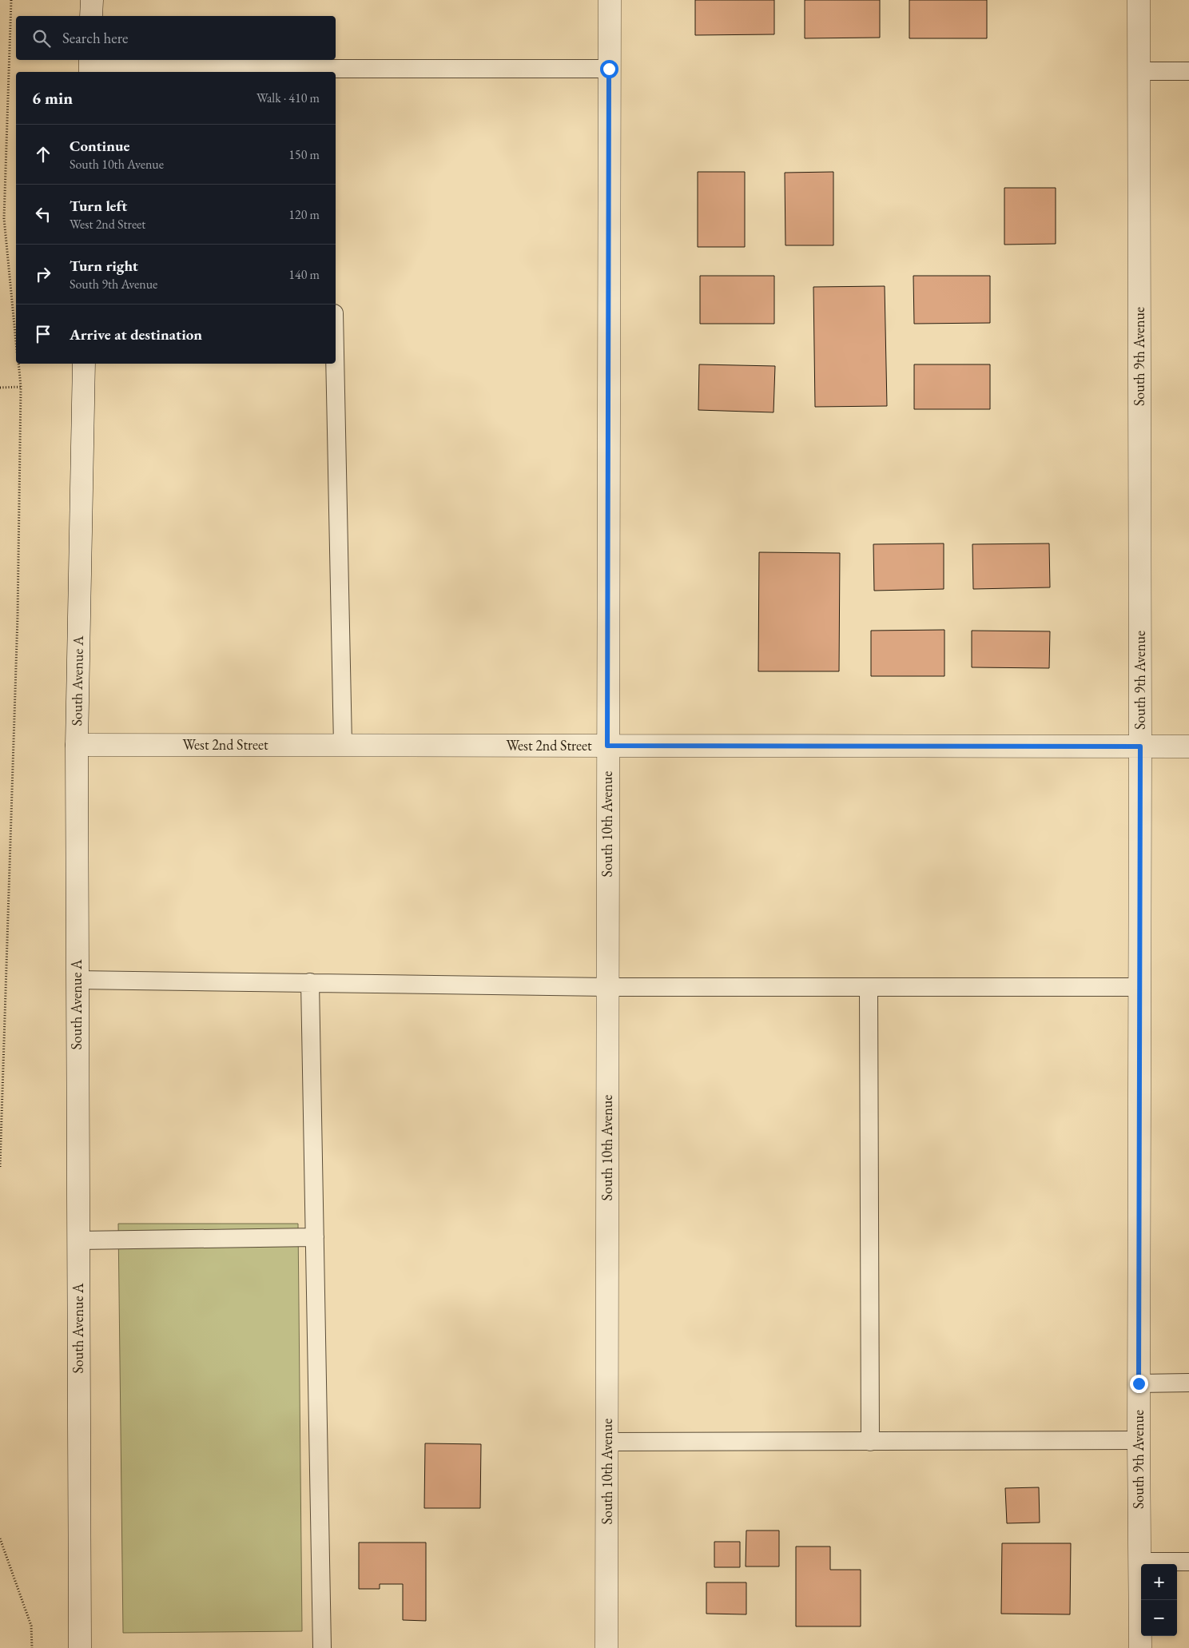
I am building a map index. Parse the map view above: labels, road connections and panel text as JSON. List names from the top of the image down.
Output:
{
  "streets": {
    "street": [
      "South 9th Avenue",
      "South Avenue A",
      "West 2nd Street",
      "South 10th Avenue"
    ]
  },
  "crossings": [
    ["South 9th Avenue", "West 2nd Street"],
    ["South Avenue A", "West 2nd Street"],
    ["West 2nd Street", "South 10th Avenue"]
  ],
  "page": {
    "search": "Search here",
    "heading": ["6 min", "Walk · 410 m"],
    "list": [
      ["Continue", "South 10th Avenue", "150 m"],
      ["Turn left", "West 2nd Street", "120 m"],
      ["Turn right", "South 9th Avenue", "140 m"],
      "Arrive at destination"
    ],
    "map_buttons": ["+", "−"]
  }
}
